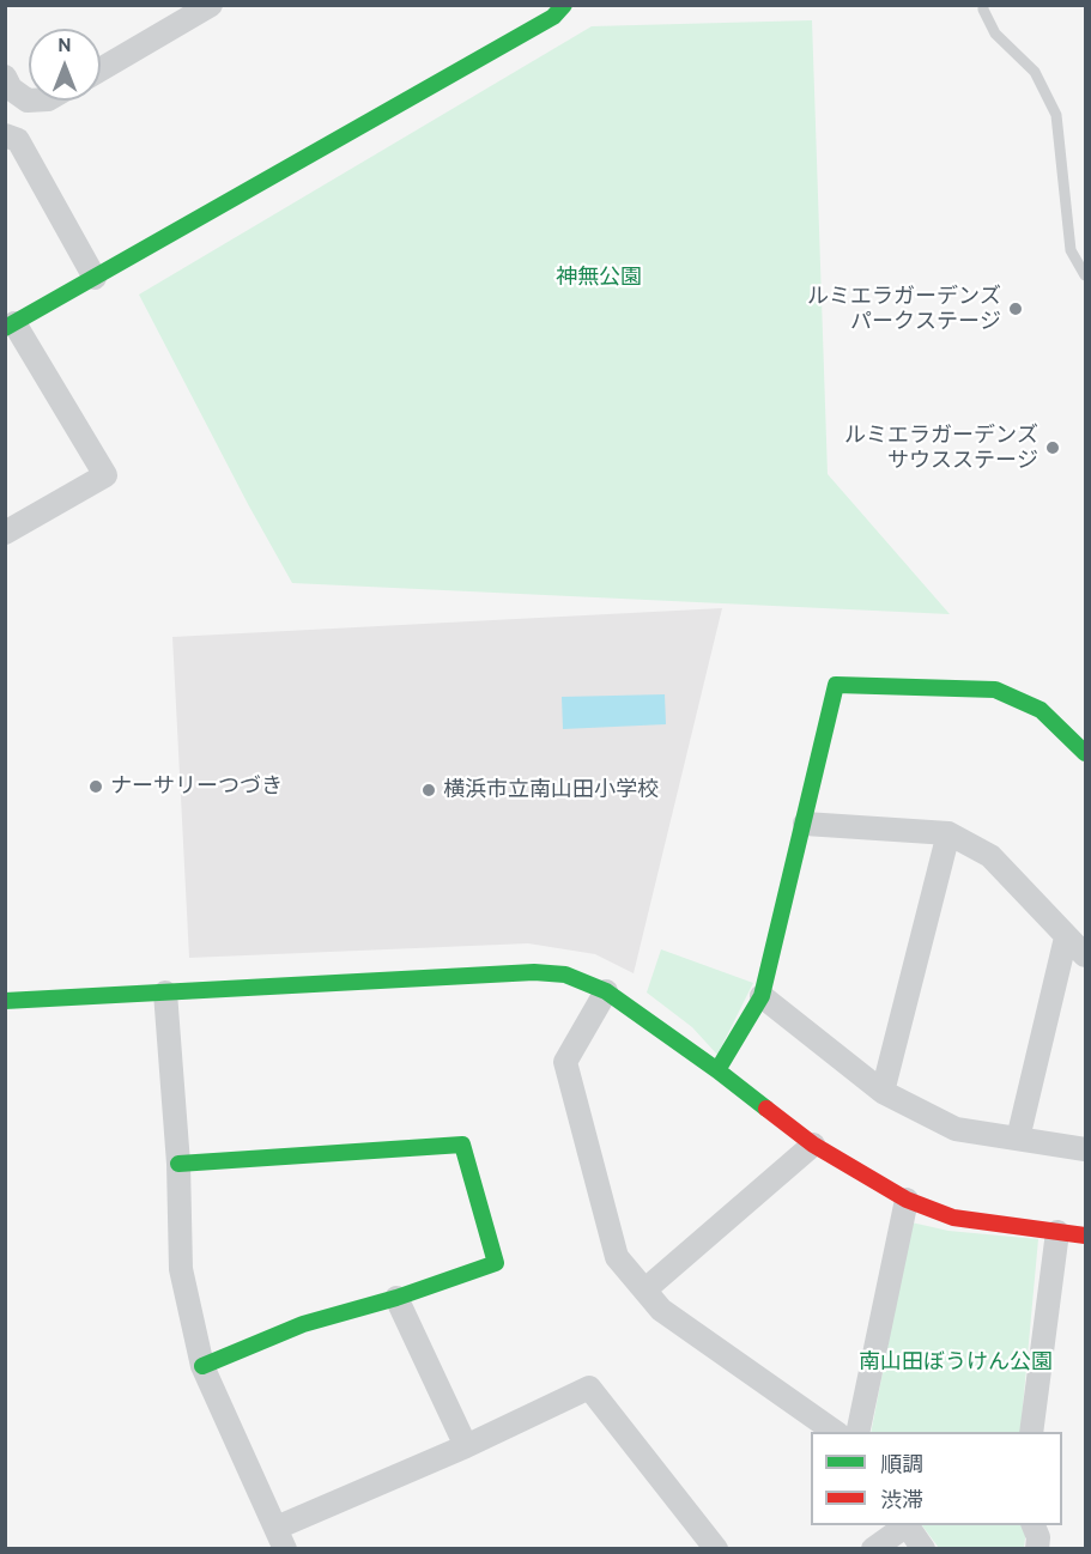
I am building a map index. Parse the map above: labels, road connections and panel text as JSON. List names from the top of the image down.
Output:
{
  "parks": ["神無公園", "南山田ぼうけん公園"],
  "places": [
    "ルミエラガーデンズ パークステージ",
    "ルミエラガーデンズ サウスステージ",
    "ナーサリーつづき",
    "横浜市立南山田小学校"
  ],
  "legend": ["順調", "渋滞"],
  "north": "top"
}
